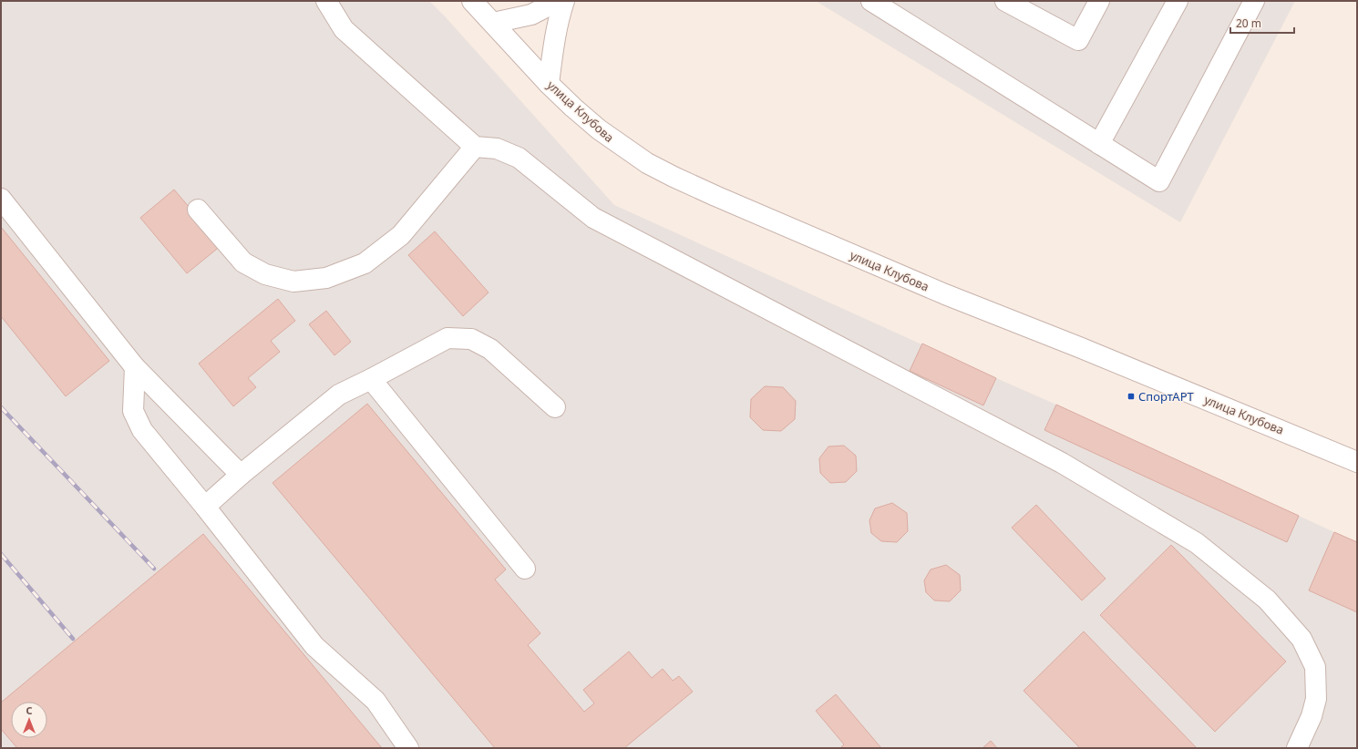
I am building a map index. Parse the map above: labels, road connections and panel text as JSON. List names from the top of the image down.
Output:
{
  "streets": {
    "street": ["улица Клубова"]
  },
  "places": {
    "transit": ["СпортАРТ"]
  },
  "scale_bar": "20 m",
  "north": "top"
}
